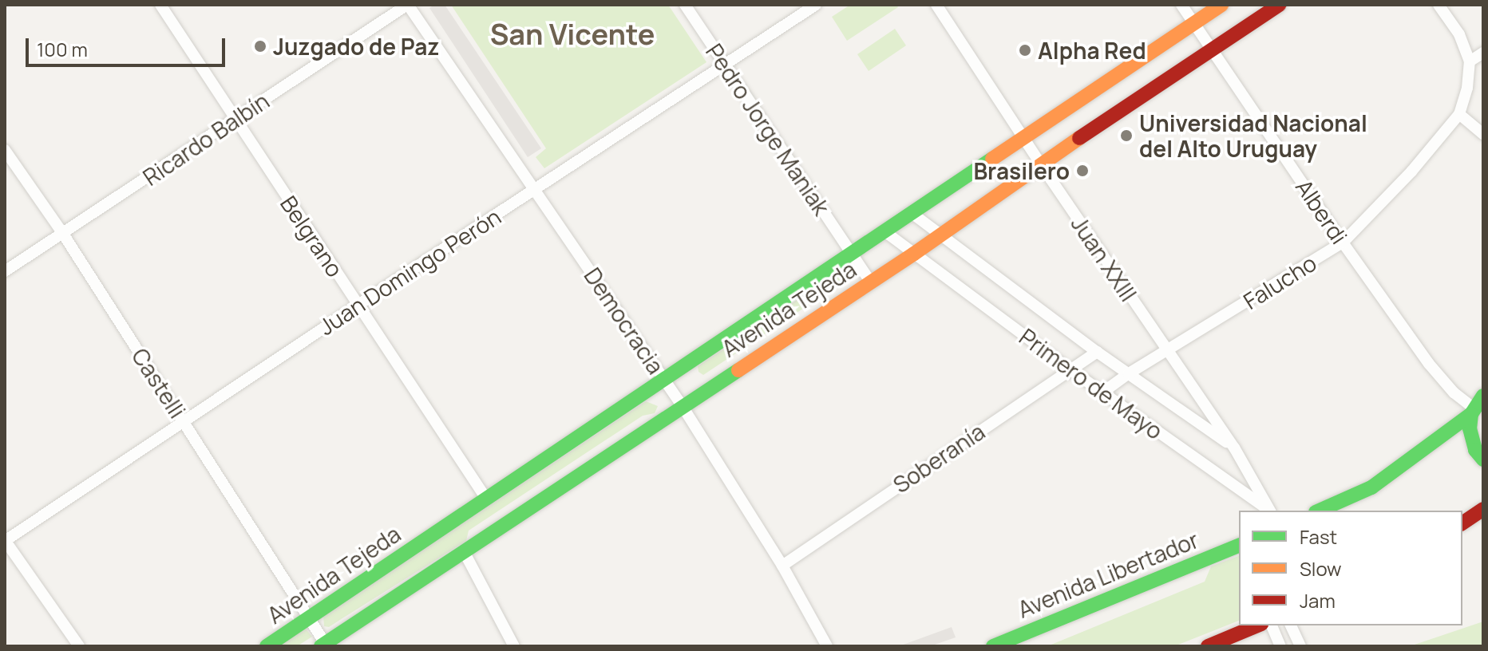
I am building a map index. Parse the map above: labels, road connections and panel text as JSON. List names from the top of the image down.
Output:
{
  "streets": {
    "main road": ["Avenida Tejeda", "Avenida Libertador"],
    "street": [
      "Pedro Jorge Maniak",
      "Ricardo Balbín",
      "Alberdi",
      "Belgrano",
      "Juan XXIII",
      "Juan Domingo Perón",
      "Falucho",
      "Democracia",
      "Castelli",
      "Primero de Mayo",
      "Soberanía"
    ]
  },
  "crossings": [
    ["Pedro Jorge Maniak", "Juan Domingo Perón"],
    ["Pedro Jorge Maniak", "Avenida Tejeda"],
    ["Ricardo Balbín", "Belgrano"],
    ["Ricardo Balbín", "Democracia"],
    ["Ricardo Balbín", "Castelli"],
    ["Alberdi", "Falucho"],
    ["Alberdi", "Avenida Tejeda"],
    ["Belgrano", "Juan Domingo Perón"],
    ["Belgrano", "Avenida Tejeda"],
    ["Juan XXIII", "Falucho"],
    ["Juan XXIII", "Avenida Tejeda"],
    ["Juan XXIII", "Primero de Mayo"],
    ["Juan Domingo Perón", "Democracia"],
    ["Juan Domingo Perón", "Castelli"],
    ["Falucho", "Primero de Mayo"],
    ["Avenida Tejeda", "Democracia"],
    ["Avenida Tejeda", "Castelli"],
    ["Avenida Tejeda", "Primero de Mayo"],
    ["Democracia", "Soberanía"],
    ["Primero de Mayo", "Soberanía"]
  ],
  "districts": ["San Vicente"],
  "places": [
    "Juzgado de Paz",
    "Alpha Red",
    "Universidad Nacional del Alto Uruguay",
    "Brasilero"
  ],
  "legend": ["Fast", "Slow", "Jam"],
  "scale_bar": "100 m"
}
